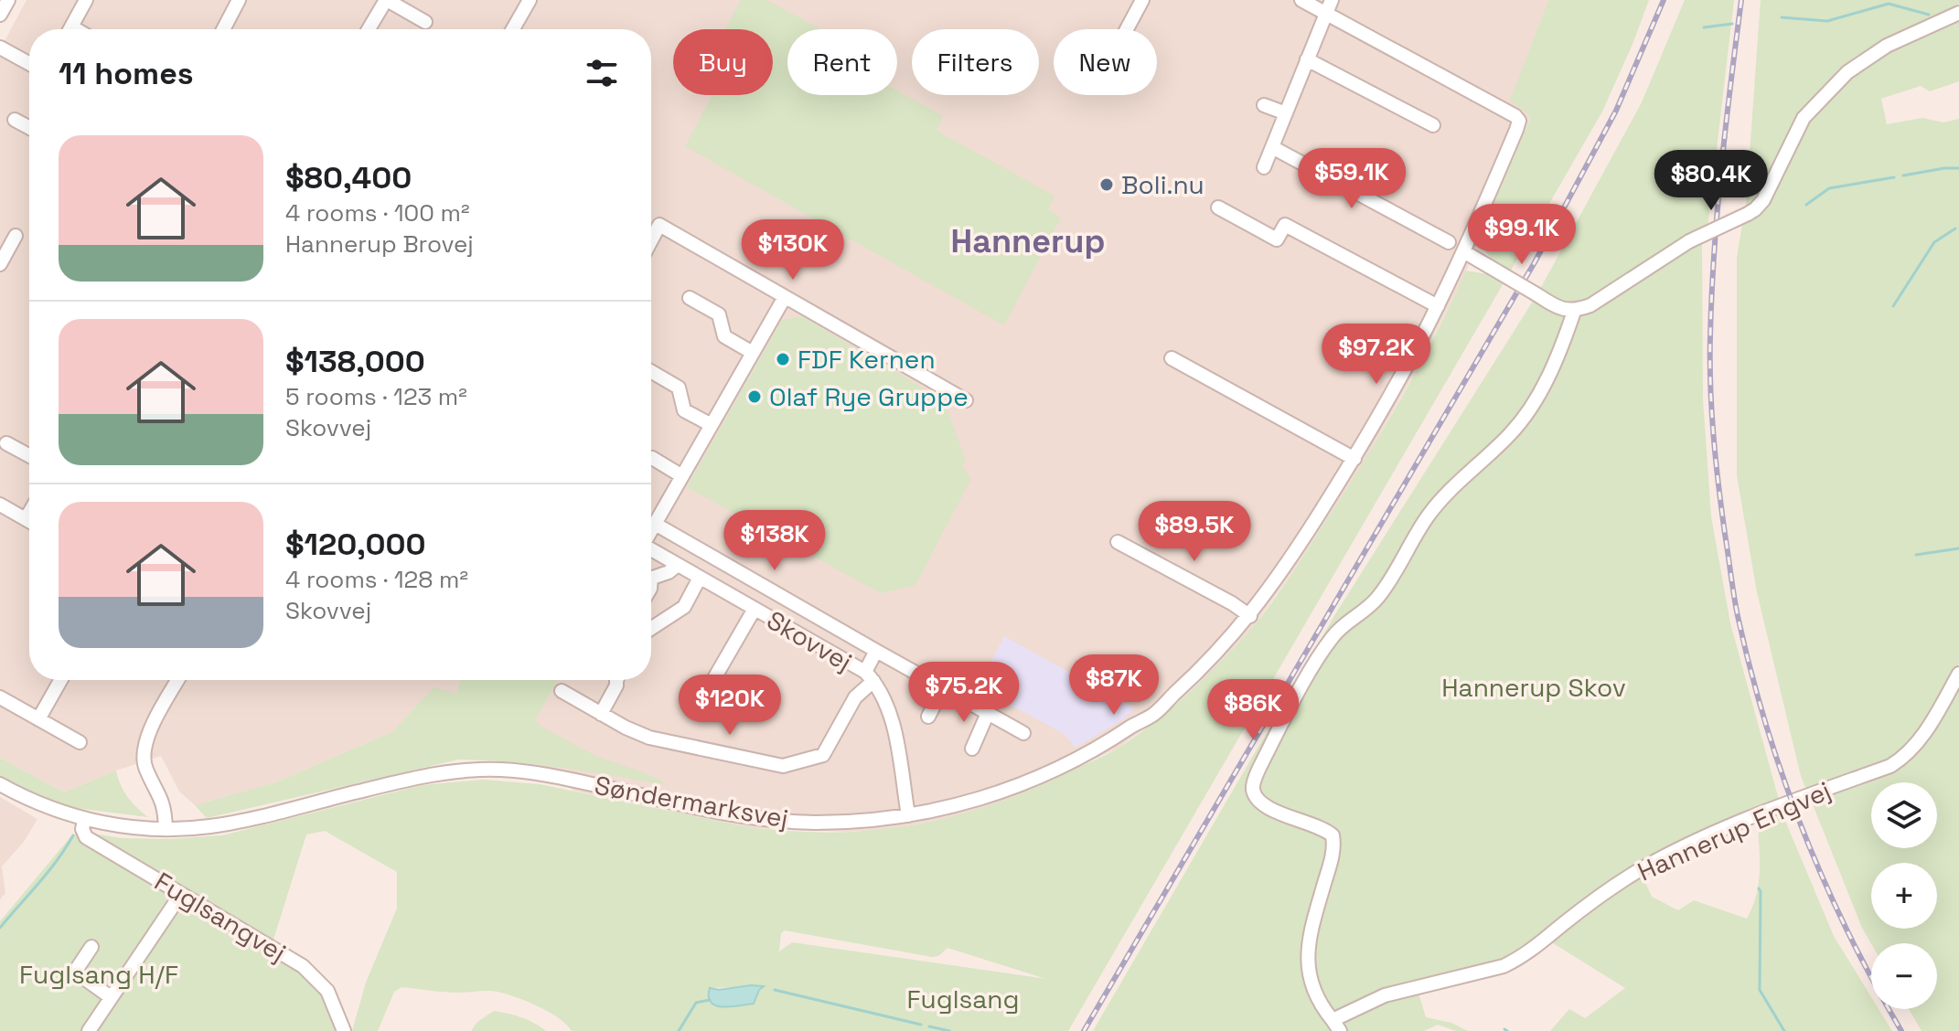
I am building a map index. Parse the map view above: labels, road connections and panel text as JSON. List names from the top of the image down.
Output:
{
  "streets": {
    "street": [
      "Skovvej",
      "Søndermarksvej",
      "Hannerup Engvej",
      "Fuglsangvej"
    ]
  },
  "crossings": [
    ["Skovvej", "Søndermarksvej"],
    ["Søndermarksvej", "Fuglsangvej"]
  ],
  "districts": ["Hannerup"],
  "parks": ["Hannerup Skov", "Fuglsang H/F", "Fuglsang"],
  "places": ["Boli.nu", "FDF Kernen", "Olaf Rye Gruppe"],
  "page": {
    "chip": [
      "Buy",
      "Rent",
      "Filters",
      "New"
    ],
    "heading": "11 homes",
    "list": [
      {
        "name": "$80,400",
        "note": "4 rooms · 100 m² · Hannerup Brovej"
      },
      {
        "name": "$138,000",
        "note": "5 rooms · 123 m² · Skovvej"
      },
      {
        "name": "$120,000",
        "note": "4 rooms · 128 m² · Skovvej"
      }
    ],
    "price": [
      "$59.1K",
      "$80.4K",
      "$99.1K",
      "$130K",
      "$97.2K",
      "$89.5K",
      "$138K",
      "$87K",
      "$75.2K",
      "$120K",
      "$86K"
    ],
    "map_buttons": ["+", "−"]
  }
}
